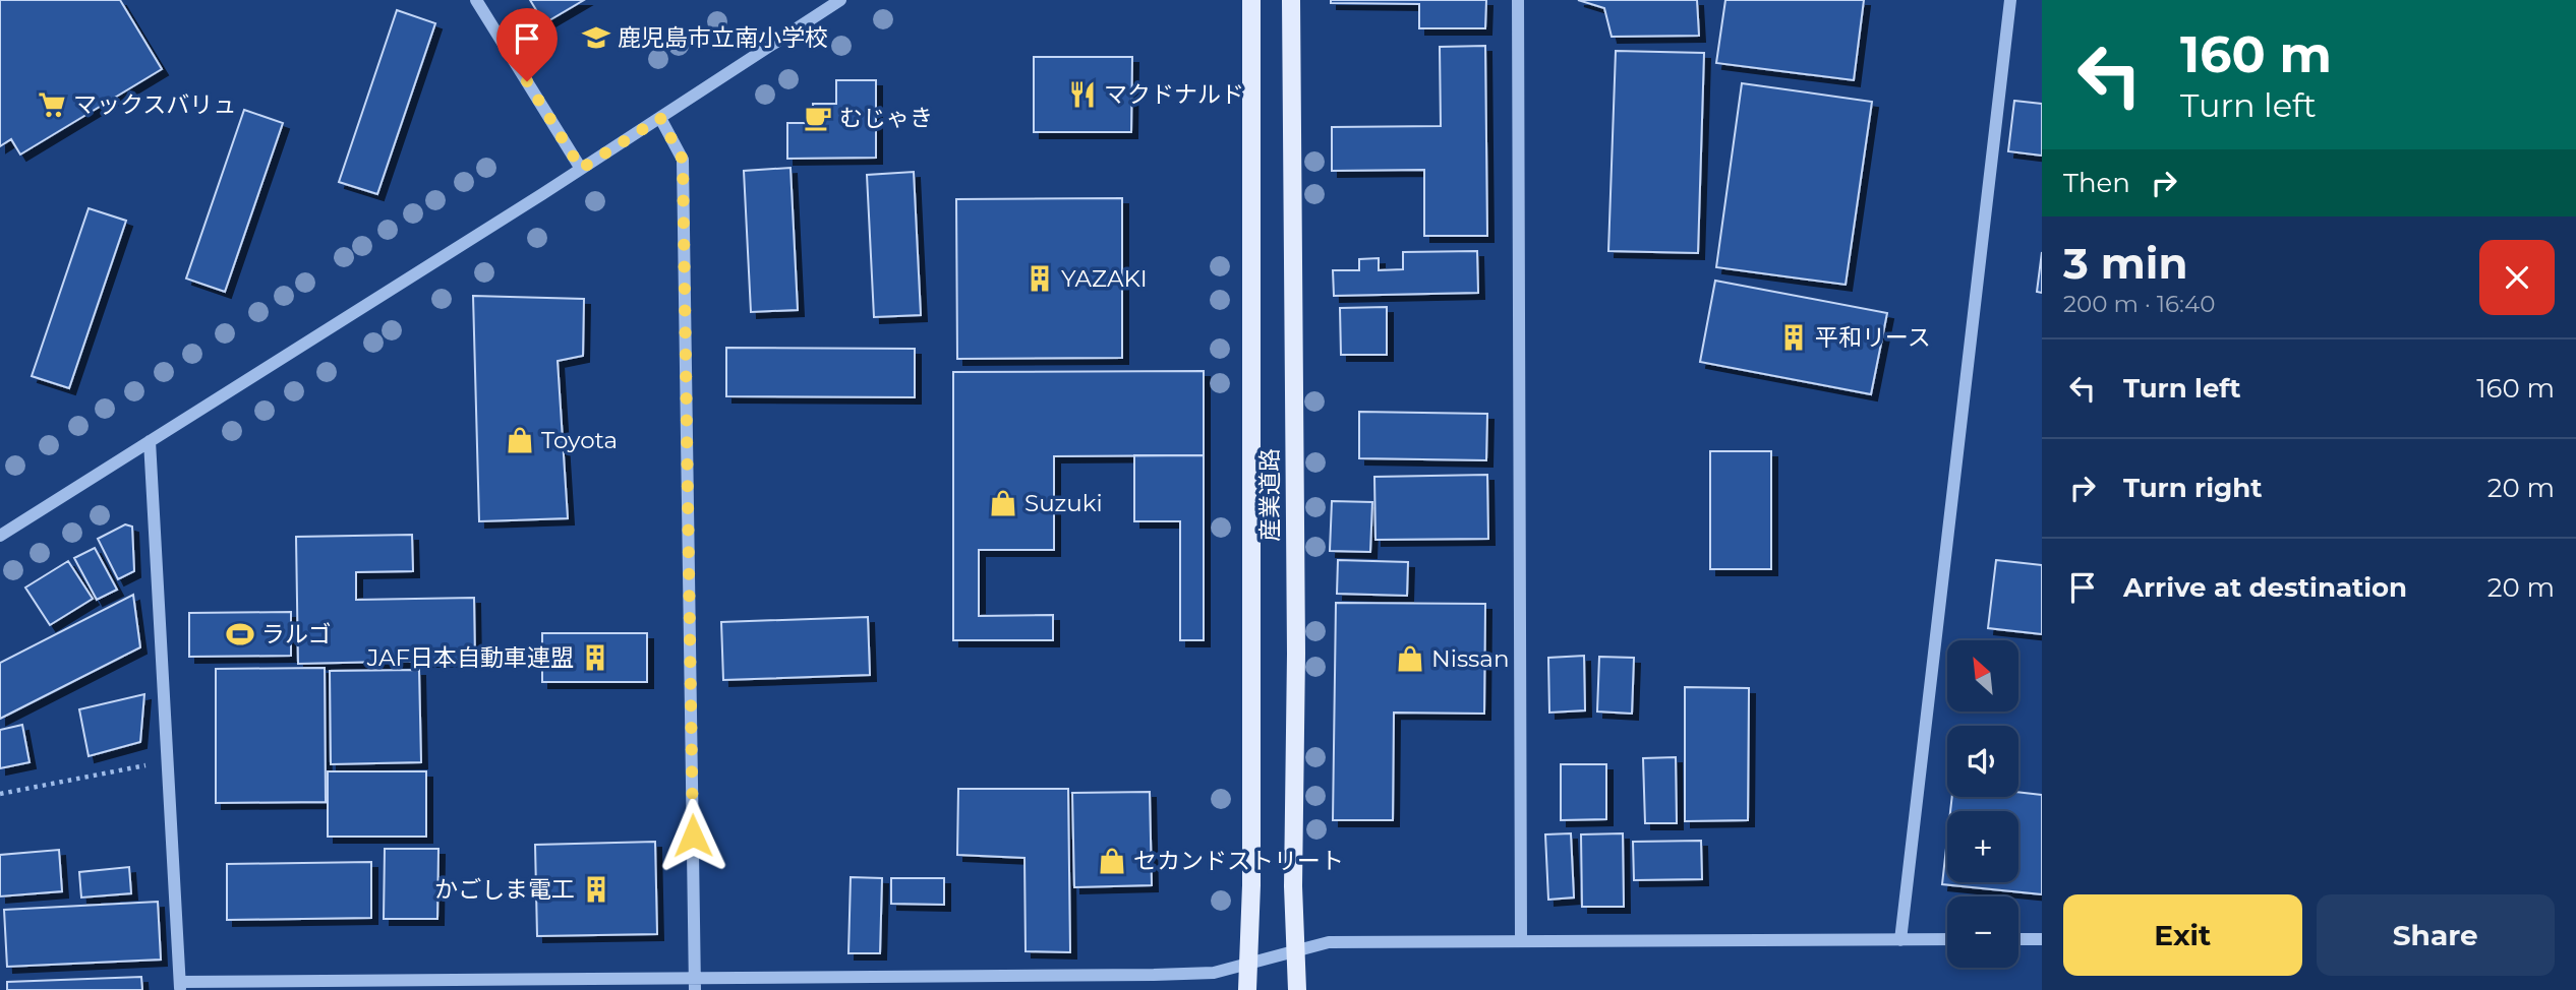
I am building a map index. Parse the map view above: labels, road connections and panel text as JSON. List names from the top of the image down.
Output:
{
  "streets": {
    "main road": ["産業道路"]
  },
  "places": {
    "school or university": ["鹿児島市立南小学校"],
    "restaurant": ["マクドナルド"],
    "supermarket": ["マックスバリュ"],
    "cafe": ["むじゃき"],
    "building": [
      "YAZAKI",
      "平和リース",
      "JAF日本自動車連盟",
      "かごしま電工"
    ],
    "shop": [
      "Toyota",
      "Suzuki",
      "Nissan",
      "セカンドストリート"
    ],
    "sports": ["ラルゴ"]
  },
  "north": "top left",
  "page": {
    "turn": ["160 m", "Turn left"],
    "then": "Then",
    "heading": ["3 min", "200 m · 16:40"],
    "list": [
      {
        "name": "Turn left",
        "value": "160 m"
      },
      {
        "name": "Turn right",
        "value": "20 m"
      },
      {
        "name": "Arrive at destination",
        "value": "20 m"
      }
    ],
    "map_buttons": ["+", "−"],
    "buttons": ["Exit", "Share"]
  }
}
